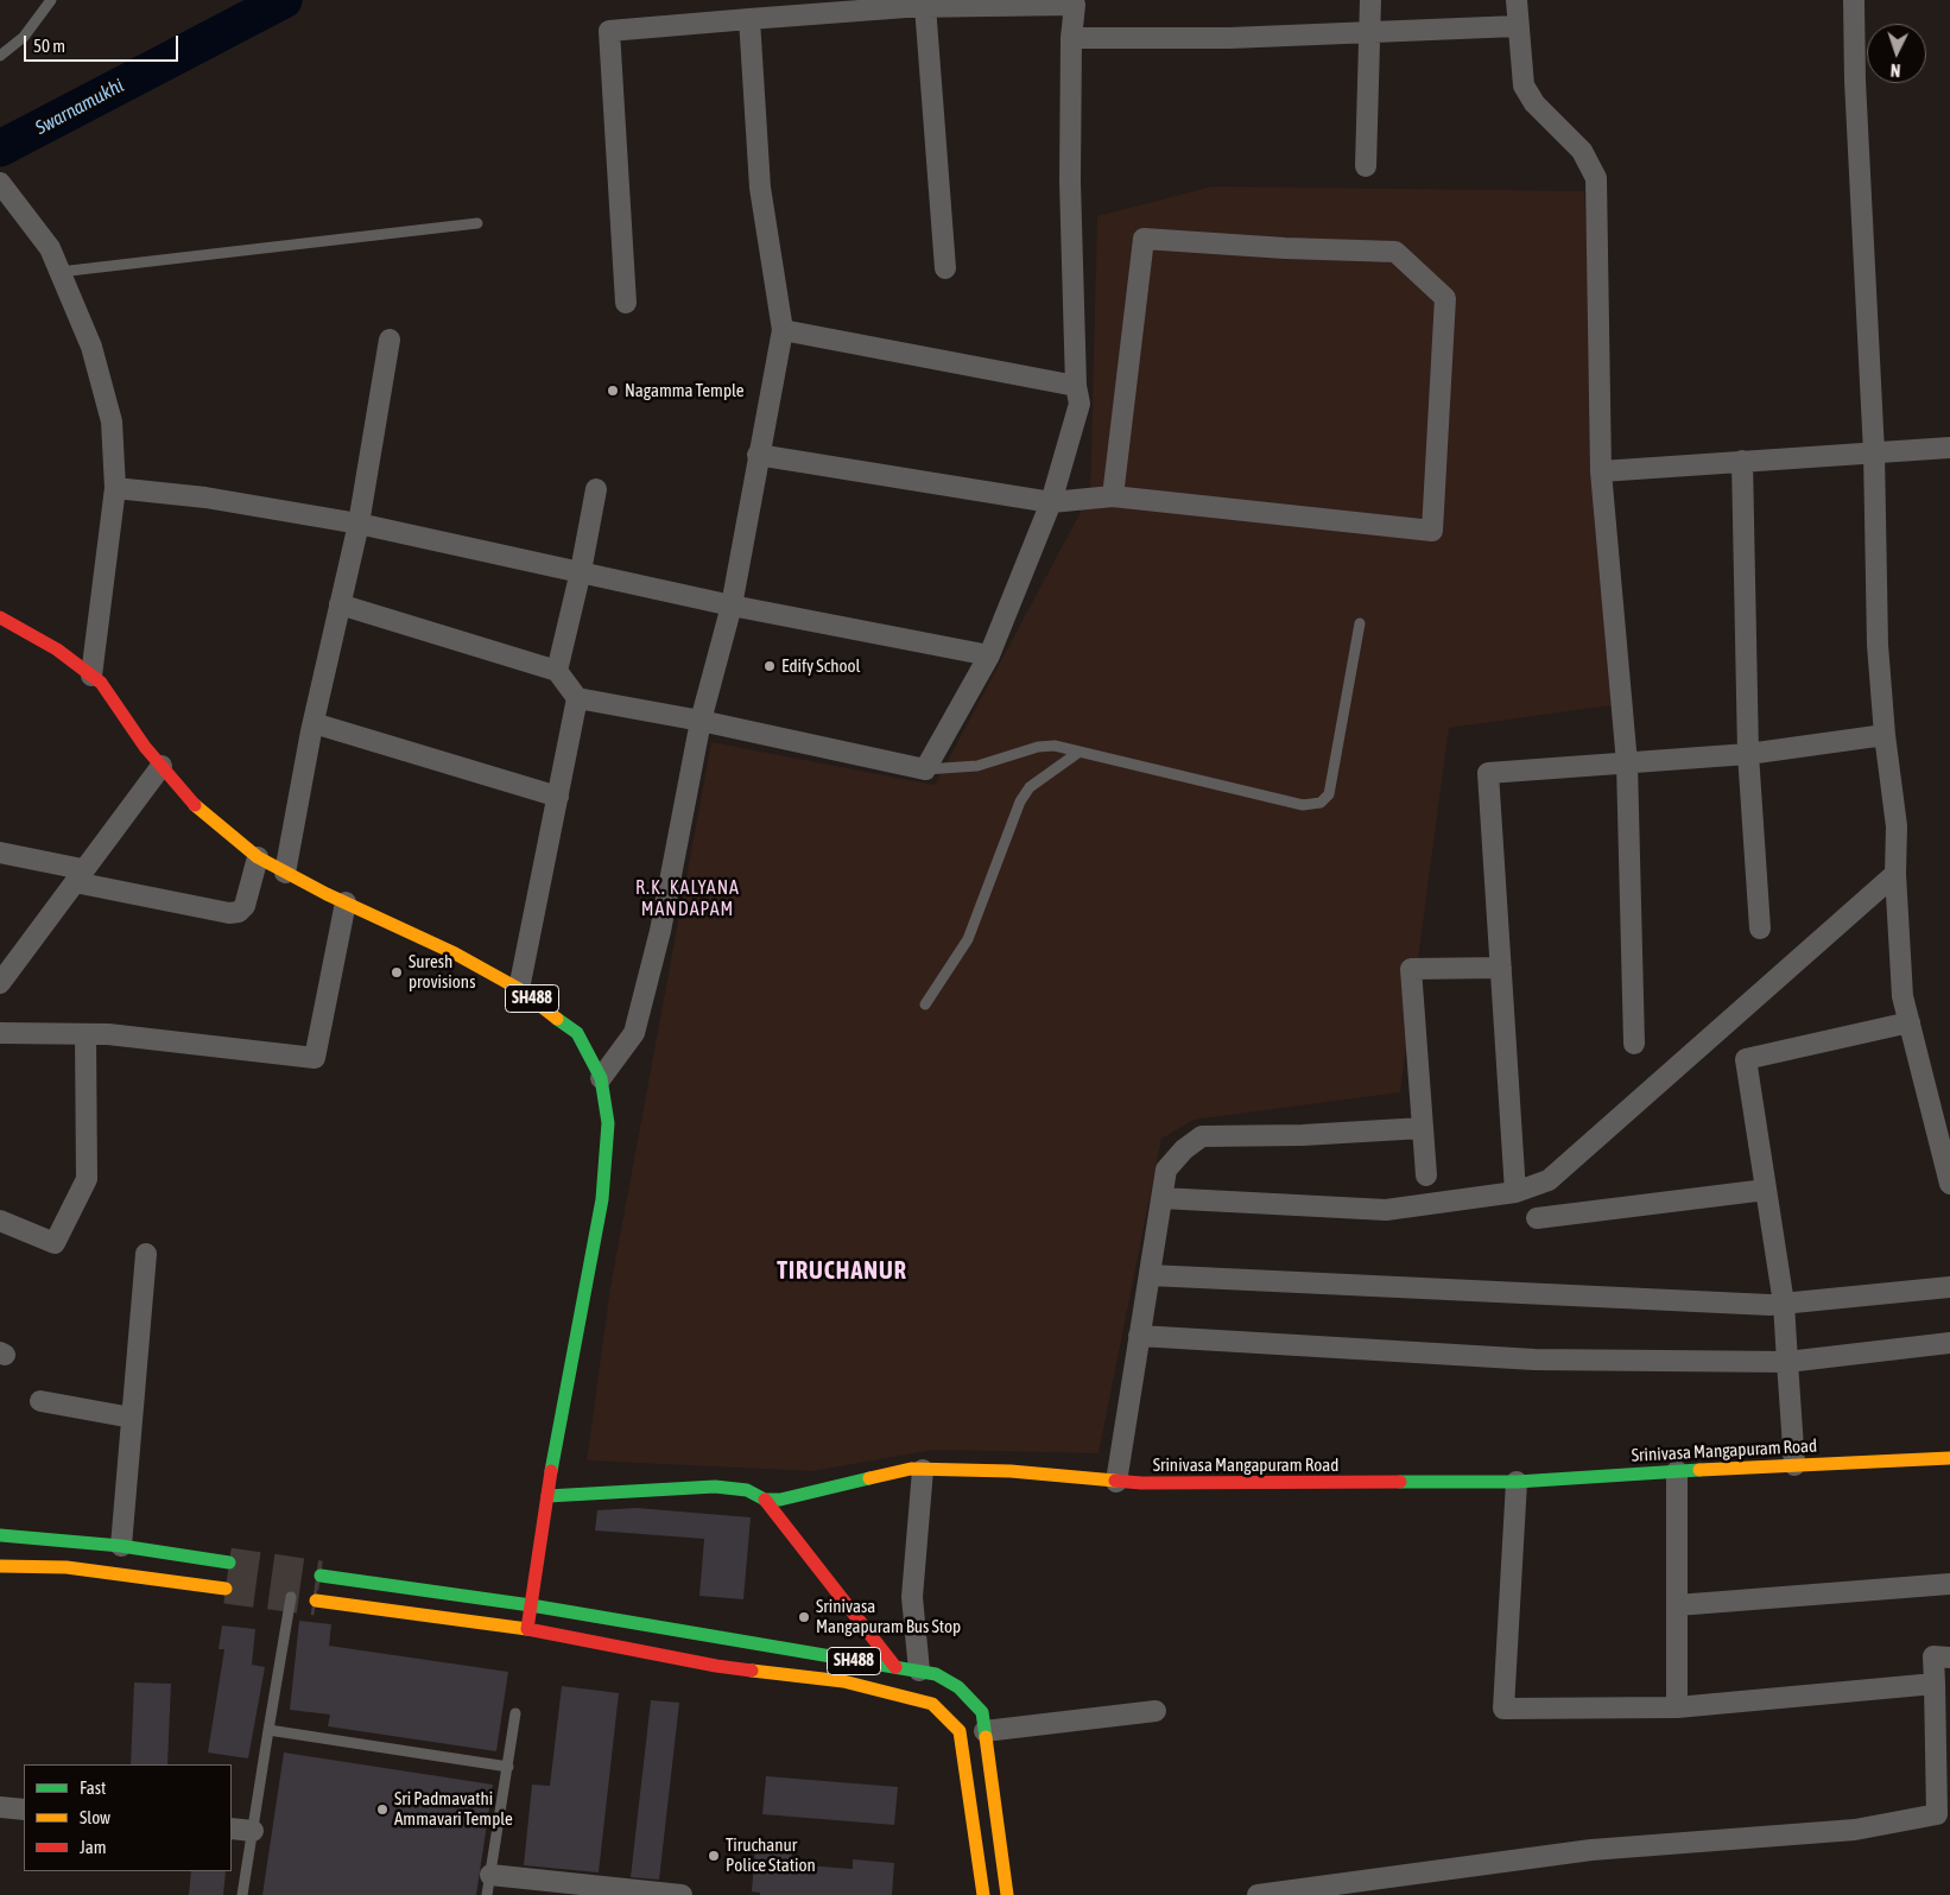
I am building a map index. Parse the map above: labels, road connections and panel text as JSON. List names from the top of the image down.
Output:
{
  "streets": {
    "main road": ["SH488", "Srinivasa Mangapuram Road"]
  },
  "crossings": [
    ["SH488", "Srinivasa Mangapuram Road"]
  ],
  "districts": ["R.K. KALYANA MANDAPAM", "TIRUCHANUR"],
  "water": ["Swarnamukhi"],
  "places": [
    "Nagamma Temple",
    "Edify School",
    "Suresh provisions",
    "Srinivasa Mangapuram Bus Stop",
    "Sri Padmavathi Ammavari Temple",
    "Tiruchanur Police Station"
  ],
  "legend": ["Fast", "Slow", "Jam"],
  "scale_bar": "50 m",
  "north": "bottom"
}
